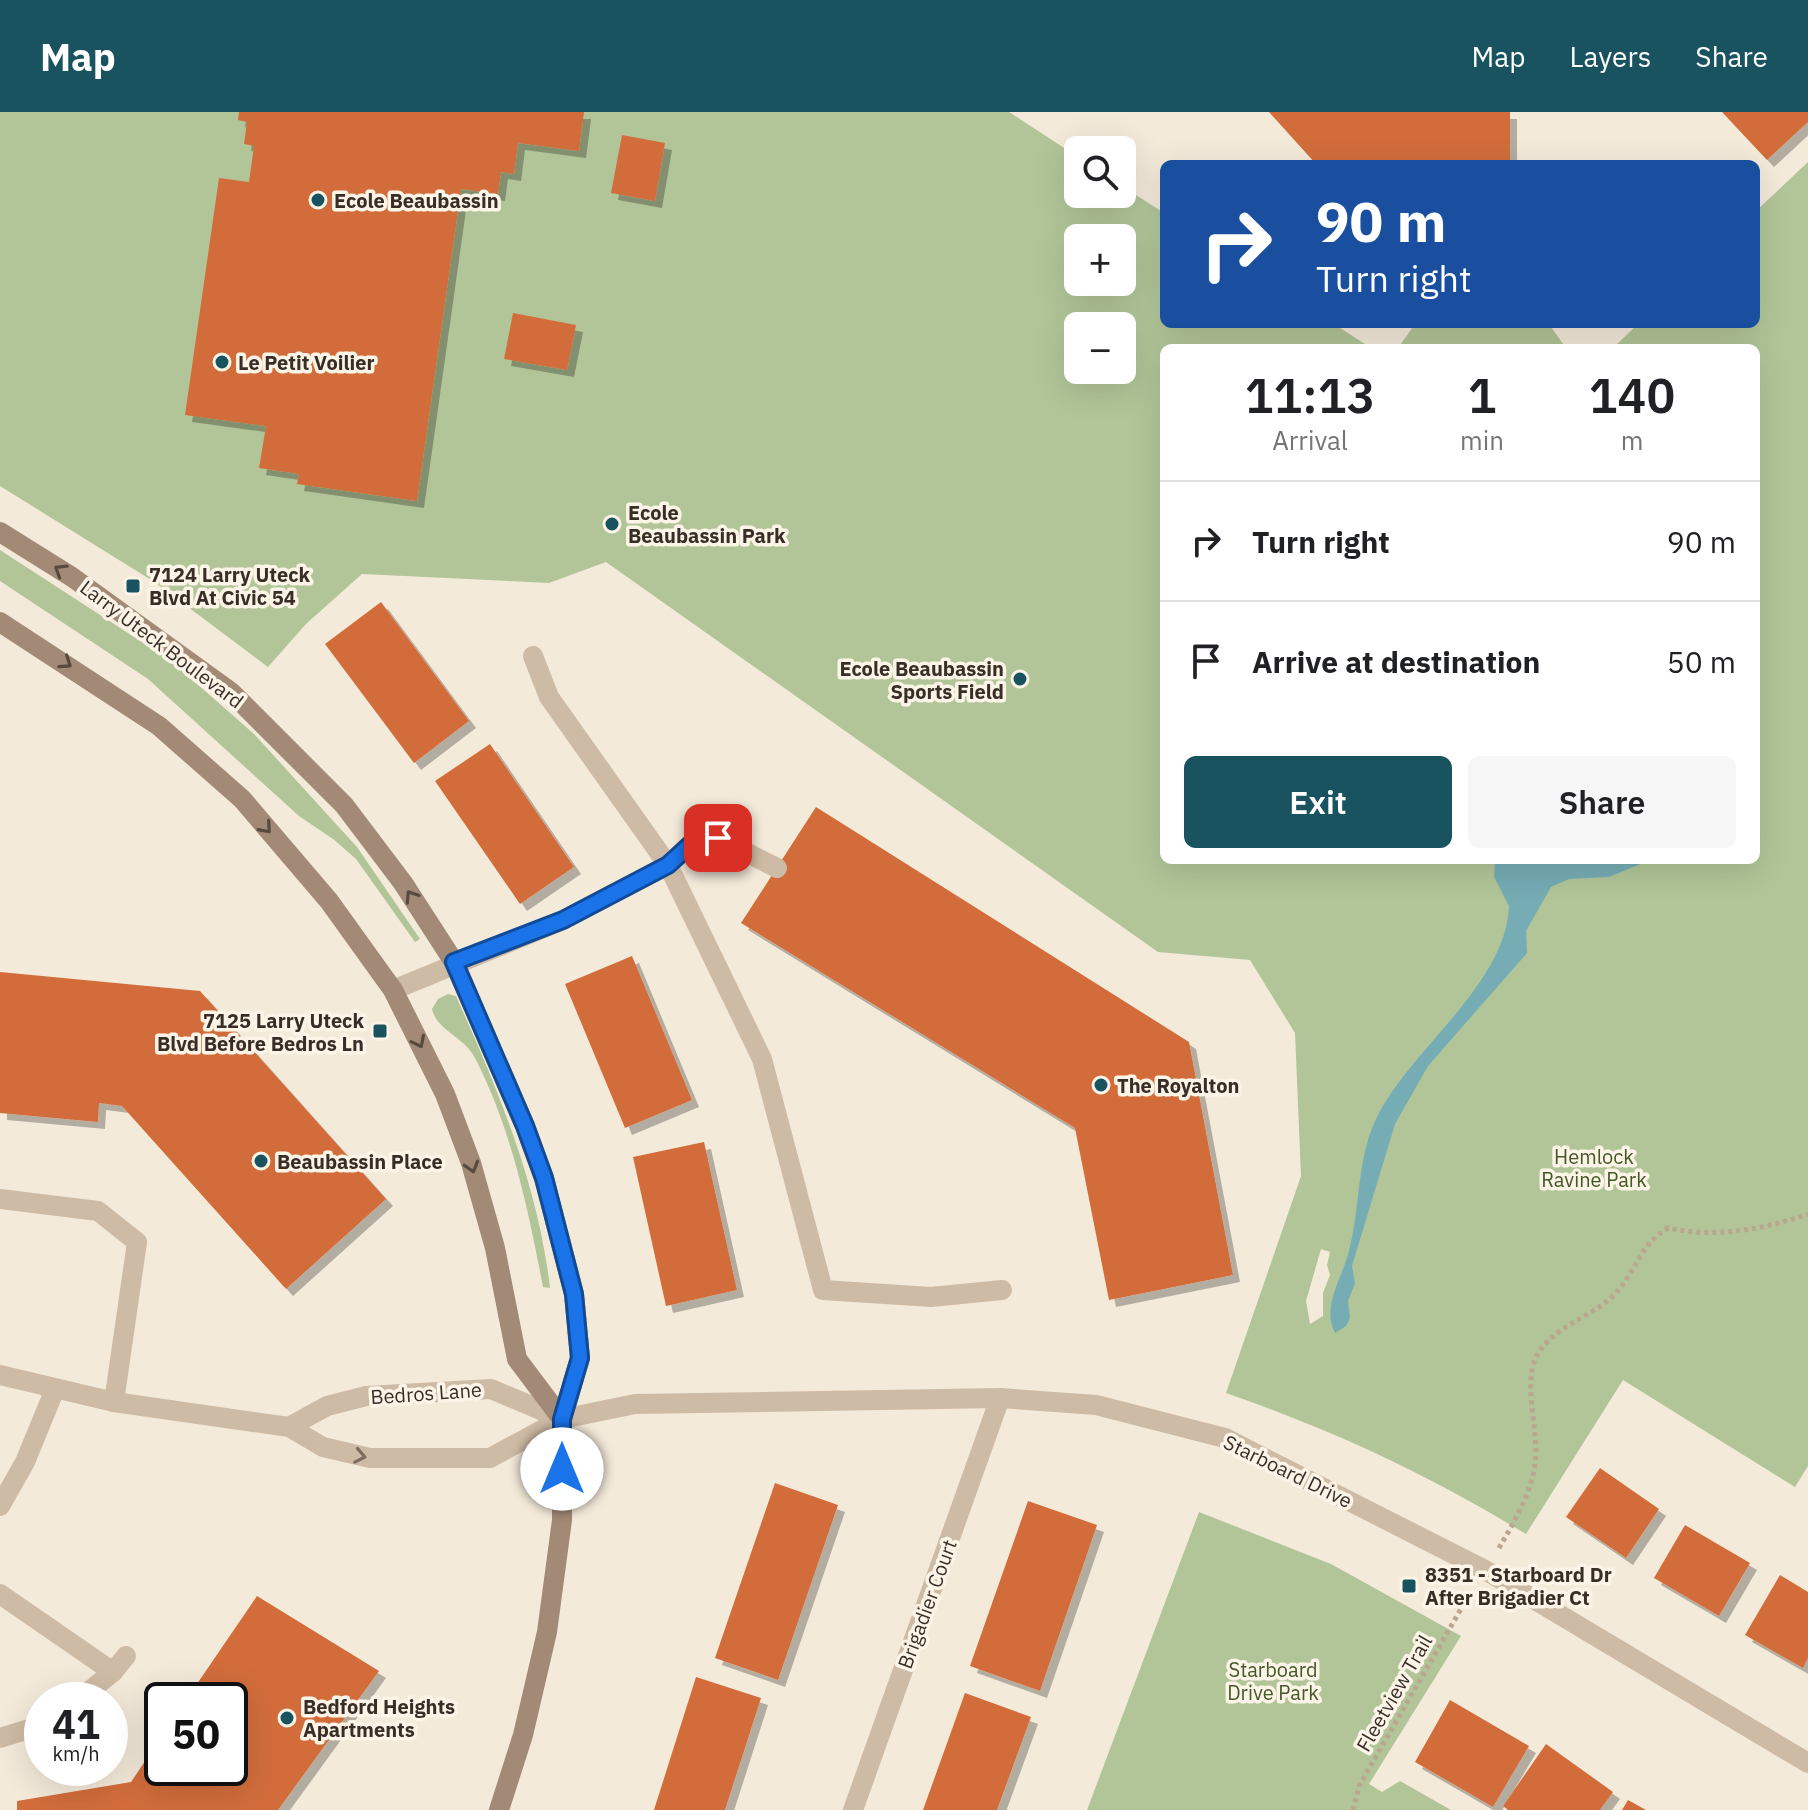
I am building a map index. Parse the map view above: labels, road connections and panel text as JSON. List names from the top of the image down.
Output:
{
  "streets": {
    "main road": ["Larry Uteck Boulevard"],
    "street": ["Bedros Lane", "Starboard Drive", "Brigadier Court"],
    "path": ["Fleetview Trail"]
  },
  "crossings": [
    ["Larry Uteck Boulevard", "Bedros Lane"],
    ["Larry Uteck Boulevard", "Starboard Drive"],
    ["Bedros Lane", "Starboard Drive"],
    ["Starboard Drive", "Brigadier Court"]
  ],
  "parks": ["Hemlock Ravine Park", "Starboard Drive Park"],
  "places": {
    "other": [
      "Ecole Beaubassin",
      "Le Petit Voilier",
      "Ecole Beaubassin Park",
      "Ecole Beaubassin Sports Field",
      "The Royalton",
      "Beaubassin Place",
      "Bedford Heights Apartments"
    ],
    "transit": ["7124 Larry Uteck Blvd At Civic 54", "7125 Larry Uteck Blvd Before Bedros Ln", "8351 - Starboard Dr After Brigadier Ct"]
  },
  "page": {
    "header": "Map",
    "nav": ["Map", "Layers", "Share"],
    "map_buttons": ["+", "−"],
    "turn": ["90 m", "Turn right"],
    "eta": [
      "11:13",
      "Arrival",
      "1",
      "min",
      "140",
      "m"
    ],
    "list": [
      {
        "name": "Turn right",
        "value": "90 m"
      },
      {
        "name": "Arrive at destination",
        "value": "50 m"
      }
    ],
    "buttons": ["Exit", "Share"],
    "speed": "41 km/h",
    "limit": "50"
  }
}
